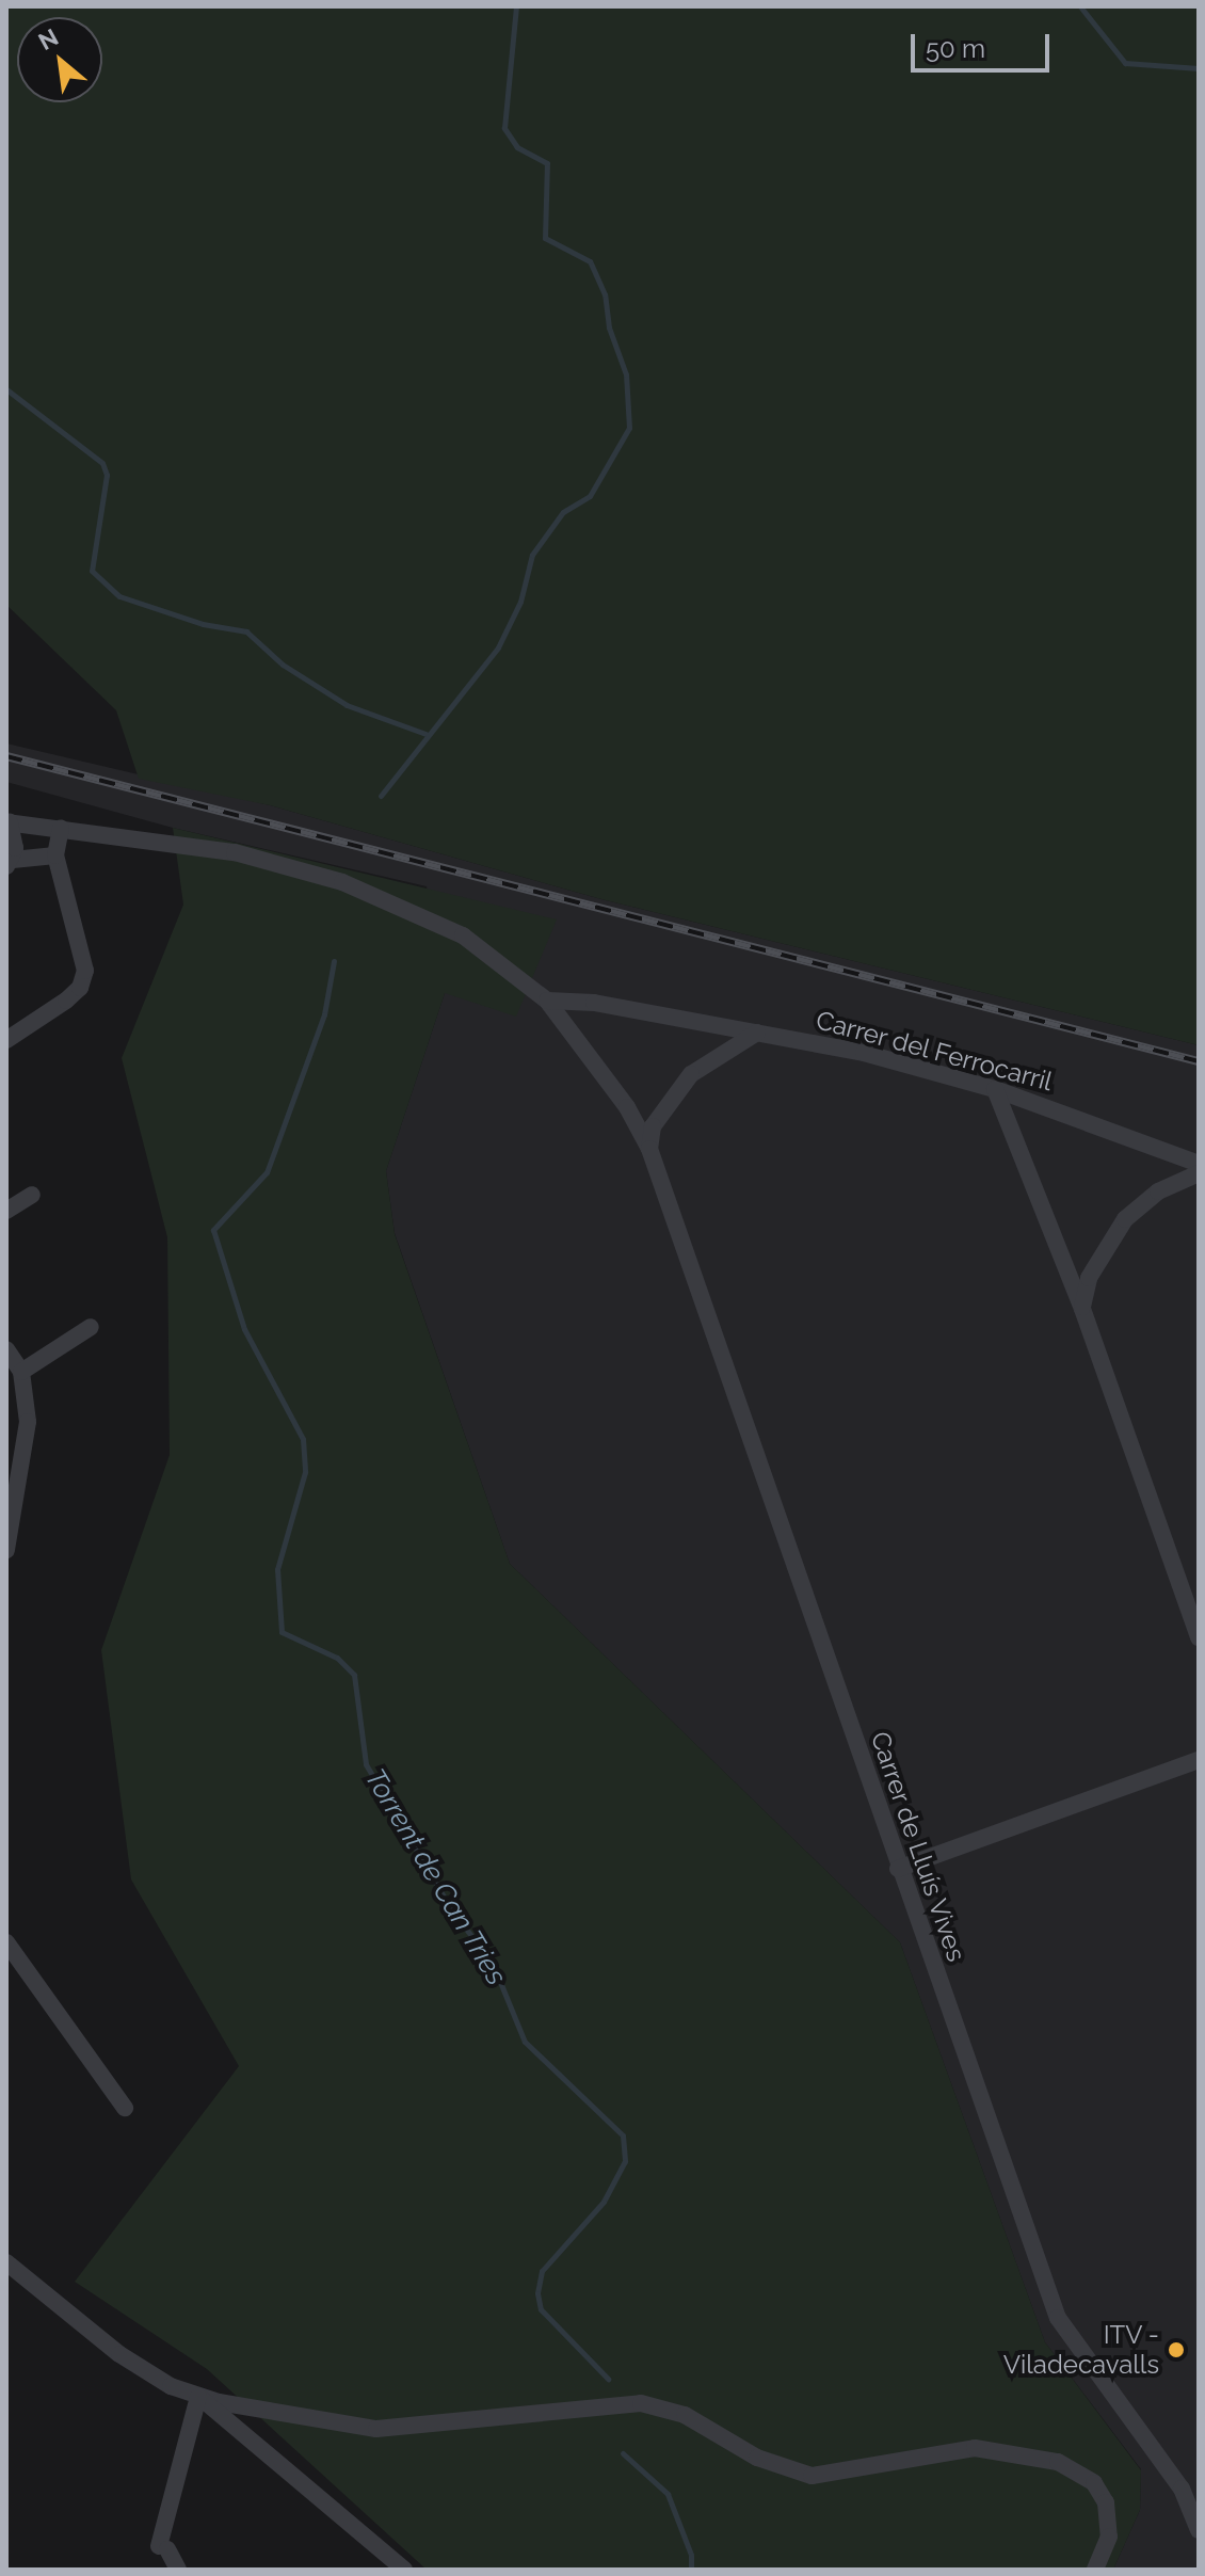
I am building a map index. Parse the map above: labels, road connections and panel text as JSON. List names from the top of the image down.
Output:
{
  "streets": {
    "street": ["Carrer del Ferrocarril", "Carrer de Lluís Vives"]
  },
  "crossings": [
    ["Carrer del Ferrocarril", "Carrer de Lluís Vives"]
  ],
  "water": ["Torrent de Can Tries"],
  "places": ["ITV - Viladecavalls"],
  "scale_bar": "50 m",
  "north": "top left"
}
